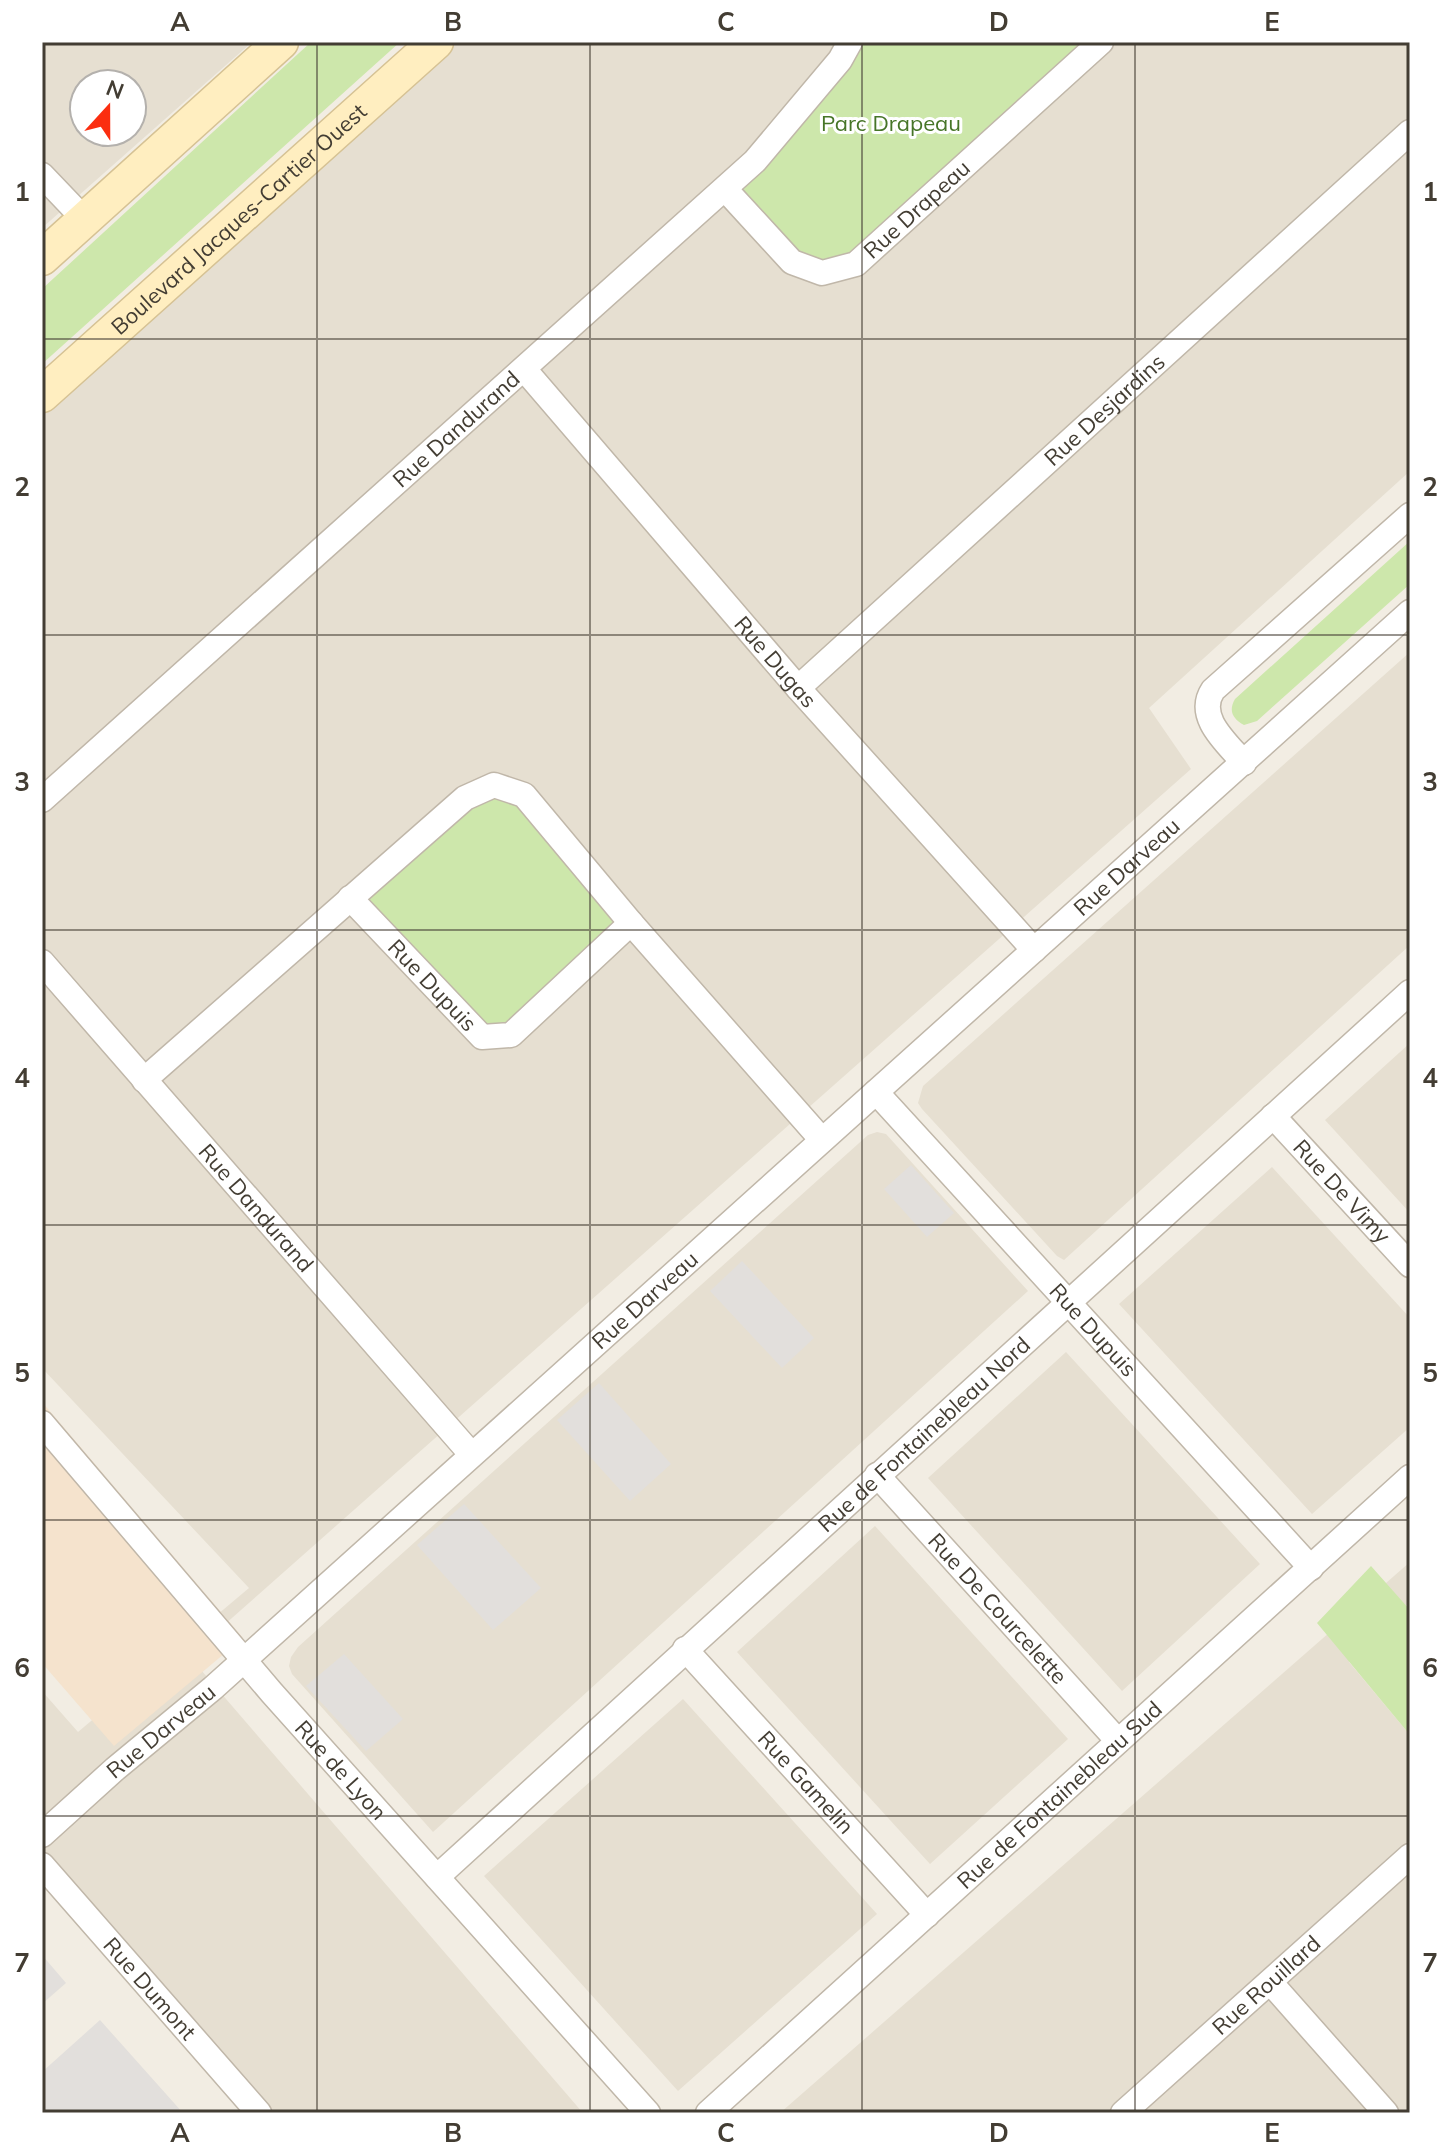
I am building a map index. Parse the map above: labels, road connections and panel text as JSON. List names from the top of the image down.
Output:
{
  "streets": {
    "main road": ["Boulevard Jacques-Cartier Ouest"],
    "street": [
      "Rue Drapeau",
      "Rue Desjardins",
      "Rue Dandurand",
      "Rue Dugas",
      "Rue Darveau",
      "Rue Dupuis",
      "Rue De Vimy",
      "Rue de Fontainebleau Nord",
      "Rue De Courcelette",
      "Rue de Lyon",
      "Rue Gamelin",
      "Rue de Fontainebleau Sud",
      "Rue Rouillard",
      "Rue Dumont"
    ]
  },
  "crossings": [
    ["Rue Drapeau", "Rue Dandurand"],
    ["Rue Desjardins", "Rue Dugas"],
    ["Rue Dandurand", "Rue Dugas"],
    ["Rue Dandurand", "Rue Darveau"],
    ["Rue Dugas", "Rue Darveau"],
    ["Rue Darveau", "Rue Dupuis"],
    ["Rue Darveau", "Rue de Lyon"],
    ["Rue Dupuis", "Rue de Fontainebleau Nord"],
    ["Rue Dupuis", "Rue de Fontainebleau Sud"],
    ["Rue De Vimy", "Rue de Fontainebleau Nord"],
    ["Rue de Fontainebleau Nord", "Rue De Courcelette"],
    ["Rue de Fontainebleau Nord", "Rue de Lyon"],
    ["Rue de Fontainebleau Nord", "Rue Gamelin"],
    ["Rue De Courcelette", "Rue de Fontainebleau Sud"],
    ["Rue Gamelin", "Rue de Fontainebleau Sud"]
  ],
  "parks": ["Parc Drapeau"],
  "north": "top",
  "grid": {
    "columns": [
      "A",
      "B",
      "C",
      "D",
      "E"
    ],
    "rows": [
      "1",
      "2",
      "3",
      "4",
      "5",
      "6",
      "7"
    ]
  }
}
